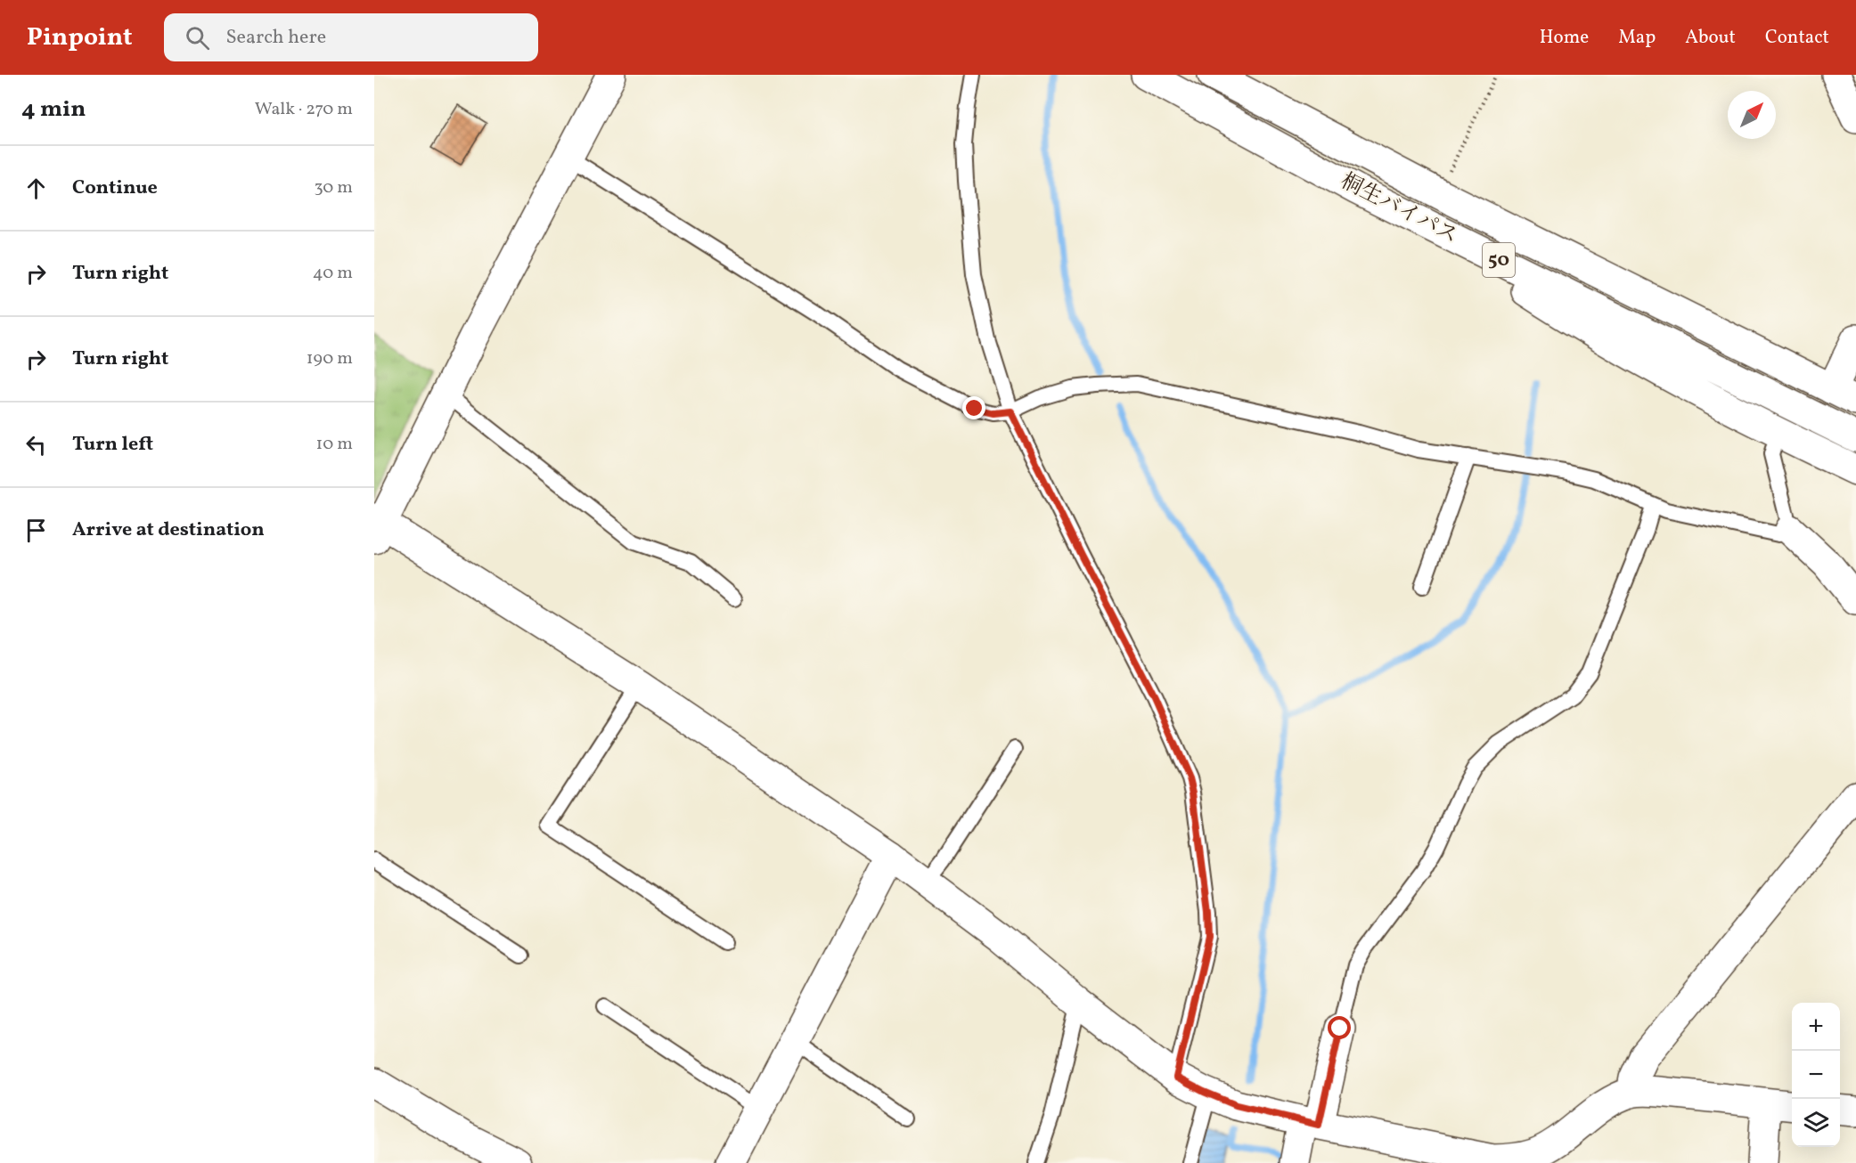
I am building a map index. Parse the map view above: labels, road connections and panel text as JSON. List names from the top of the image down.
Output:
{
  "streets": {
    "main road": ["桐生バイパス", "50"]
  },
  "crossings": [
    ["桐生バイパス", "50"]
  ],
  "north": "top right",
  "page": {
    "header": "Pinpoint",
    "search": "Search here",
    "nav": [
      "Home",
      "Map",
      "About",
      "Contact"
    ],
    "heading": ["4 min", "Walk · 270 m"],
    "list": [
      ["Continue", "30 m"],
      ["Turn right", "40 m"],
      ["Turn right", "190 m"],
      ["Turn left", "10 m"],
      "Arrive at destination"
    ],
    "map_buttons": ["+", "−"]
  }
}
